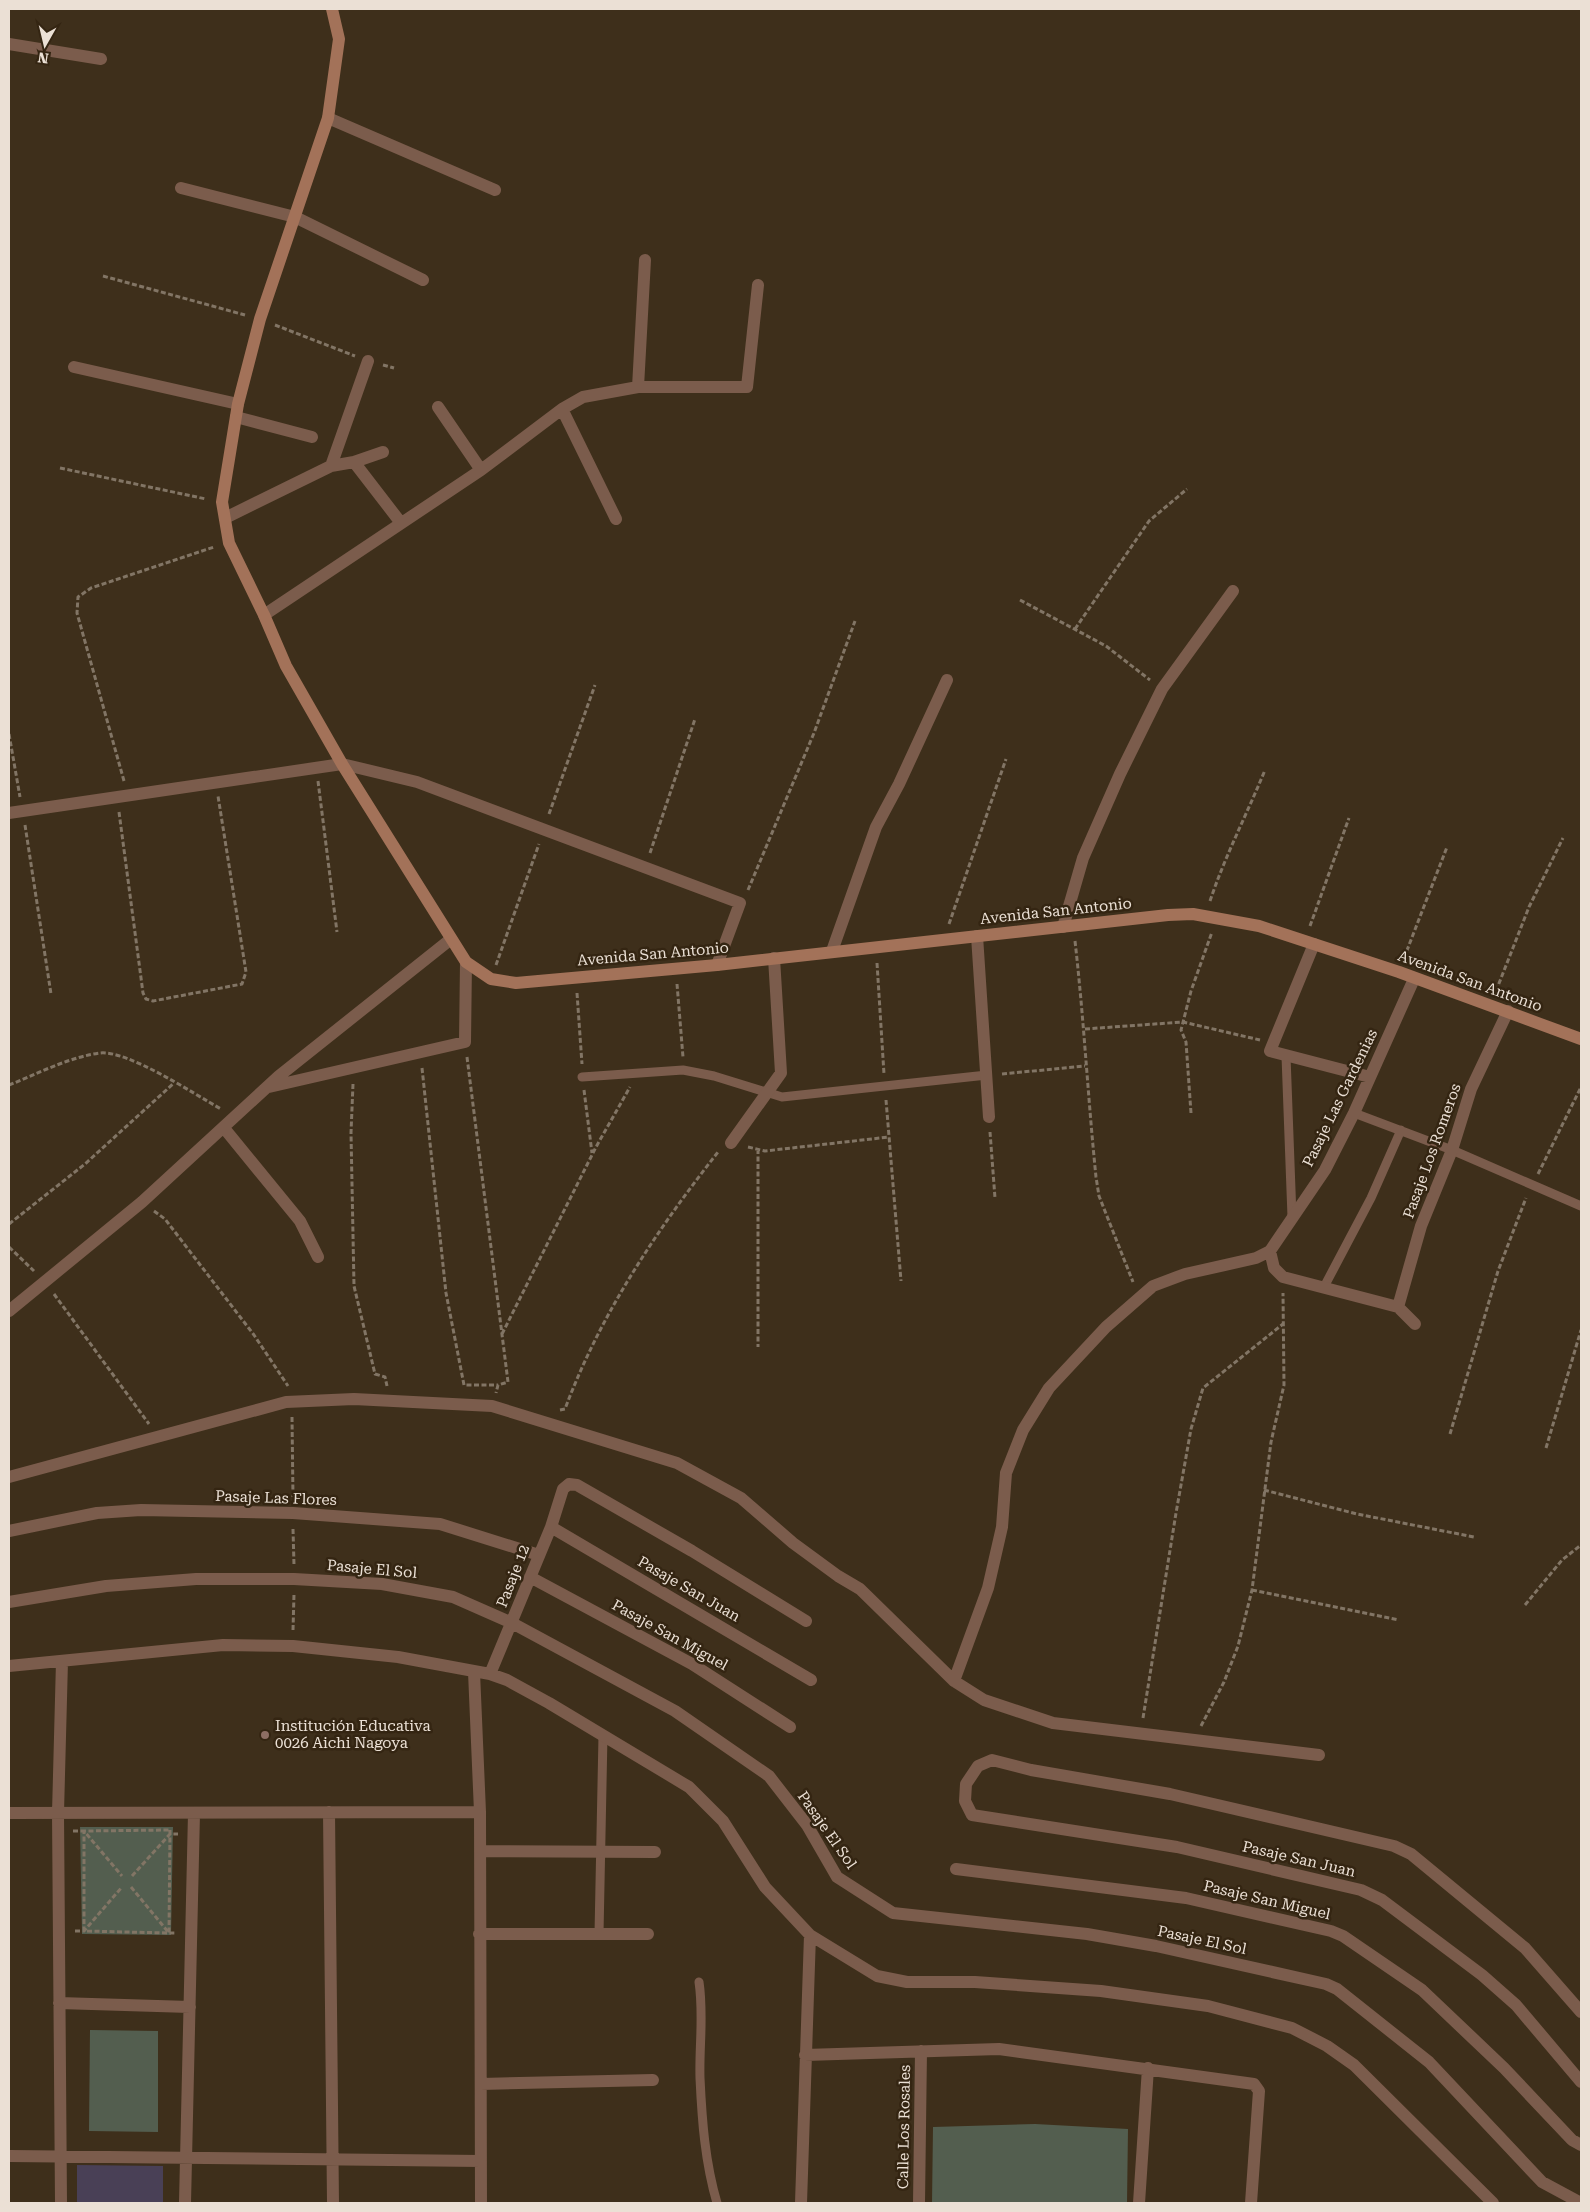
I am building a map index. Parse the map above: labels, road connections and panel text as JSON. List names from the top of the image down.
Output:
{
  "streets": {
    "street": [
      "Avenida San Antonio",
      "Pasaje Las Gardenias",
      "Pasaje Los Romeros",
      "Pasaje Las Flores",
      "Pasaje El Sol",
      "Pasaje 12",
      "Pasaje San Juan",
      "Pasaje San Miguel",
      "Calle Los Rosales"
    ]
  },
  "crossings": [
    ["Avenida San Antonio", "Pasaje Las Gardenias"],
    ["Avenida San Antonio", "Pasaje Los Romeros"],
    ["Pasaje Las Flores", "Pasaje 12"],
    ["Pasaje El Sol", "Pasaje 12"],
    ["Pasaje 12", "Pasaje San Juan"],
    ["Pasaje 12", "Pasaje San Miguel"]
  ],
  "places": ["Institución Educativa 0026 Aichi Nagoya"],
  "north": "bottom"
}
